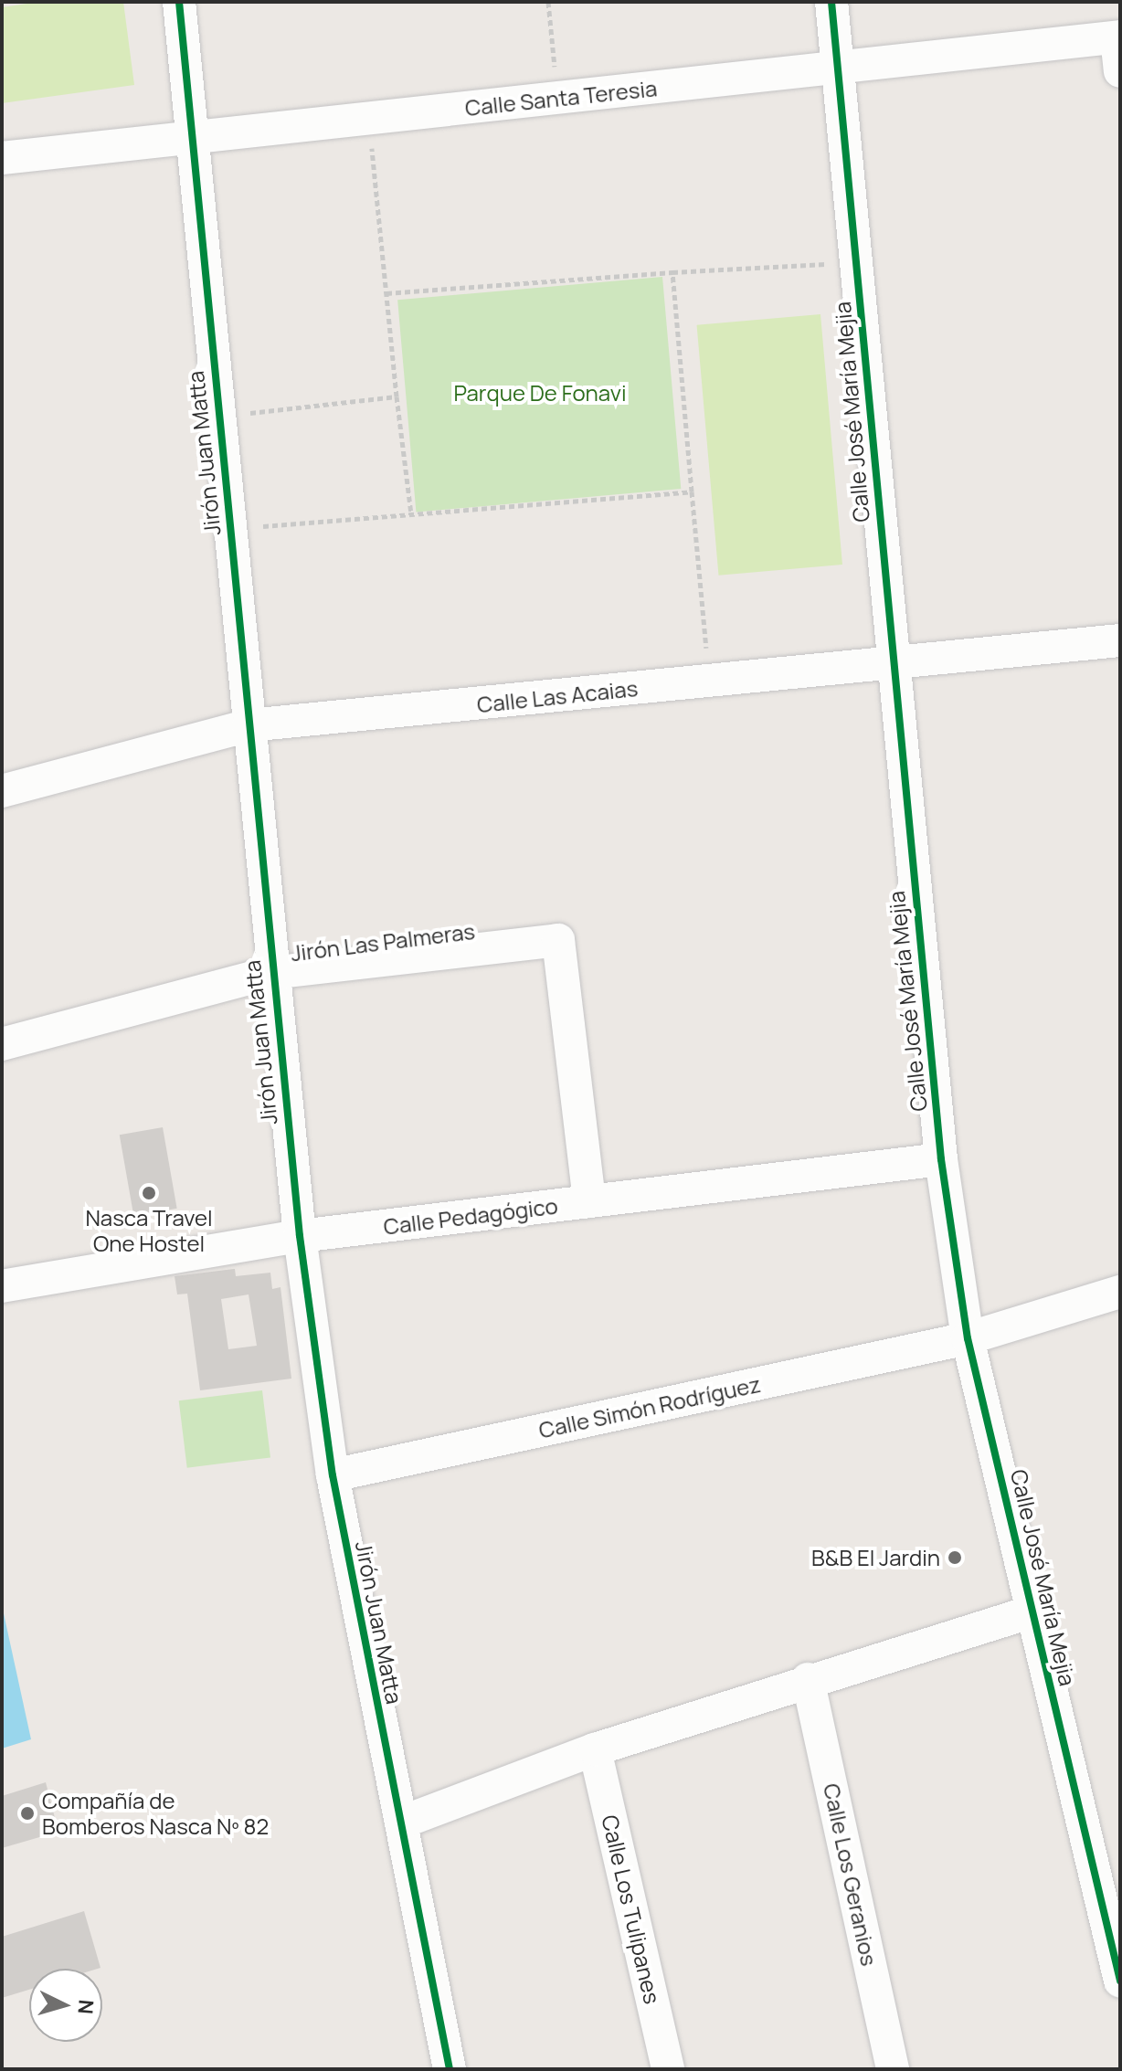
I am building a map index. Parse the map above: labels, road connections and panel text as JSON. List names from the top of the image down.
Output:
{
  "streets": {
    "street": [
      "Calle Santa Teresia",
      "Calle José María Mejia",
      "Jirón Juan Matta",
      "Calle Las Acaias",
      "Jirón Las Palmeras",
      "Calle Pedagógico",
      "Calle Simón Rodríguez",
      "Calle Los Geranios",
      "Calle Los Tulipanes"
    ]
  },
  "crossings": [
    ["Calle Santa Teresia", "Calle José María Mejia"],
    ["Calle Santa Teresia", "Jirón Juan Matta"],
    ["Calle José María Mejia", "Calle Las Acaias"],
    ["Calle José María Mejia", "Calle Pedagógico"],
    ["Calle José María Mejia", "Calle Simón Rodríguez"],
    ["Jirón Juan Matta", "Calle Las Acaias"],
    ["Jirón Juan Matta", "Jirón Las Palmeras"],
    ["Jirón Juan Matta", "Calle Pedagógico"],
    ["Jirón Juan Matta", "Calle Simón Rodríguez"],
    ["Jirón Las Palmeras", "Calle Pedagógico"]
  ],
  "parks": ["Parque De Fonavi"],
  "places": ["Nasca Travel One Hostel", "B&B El Jardin", "Compañía de Bomberos Nasca Nº 82"],
  "north": "right"
}
